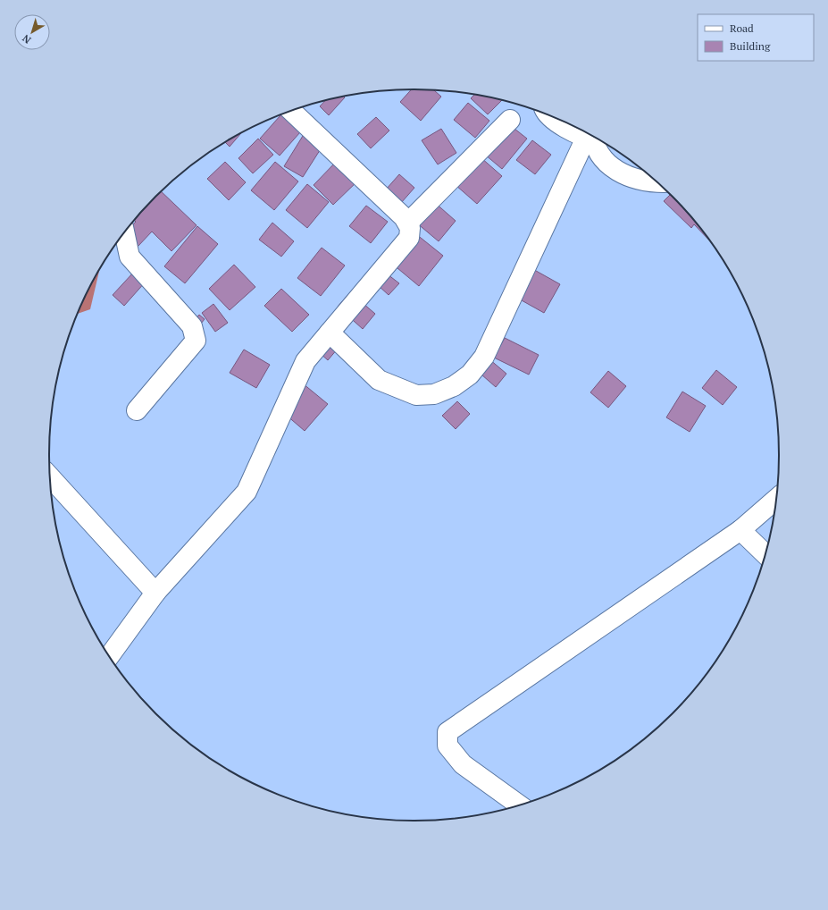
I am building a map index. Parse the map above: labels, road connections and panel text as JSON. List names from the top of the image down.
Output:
{
  "legend": ["Road", "Building"],
  "north": "bottom left"
}
